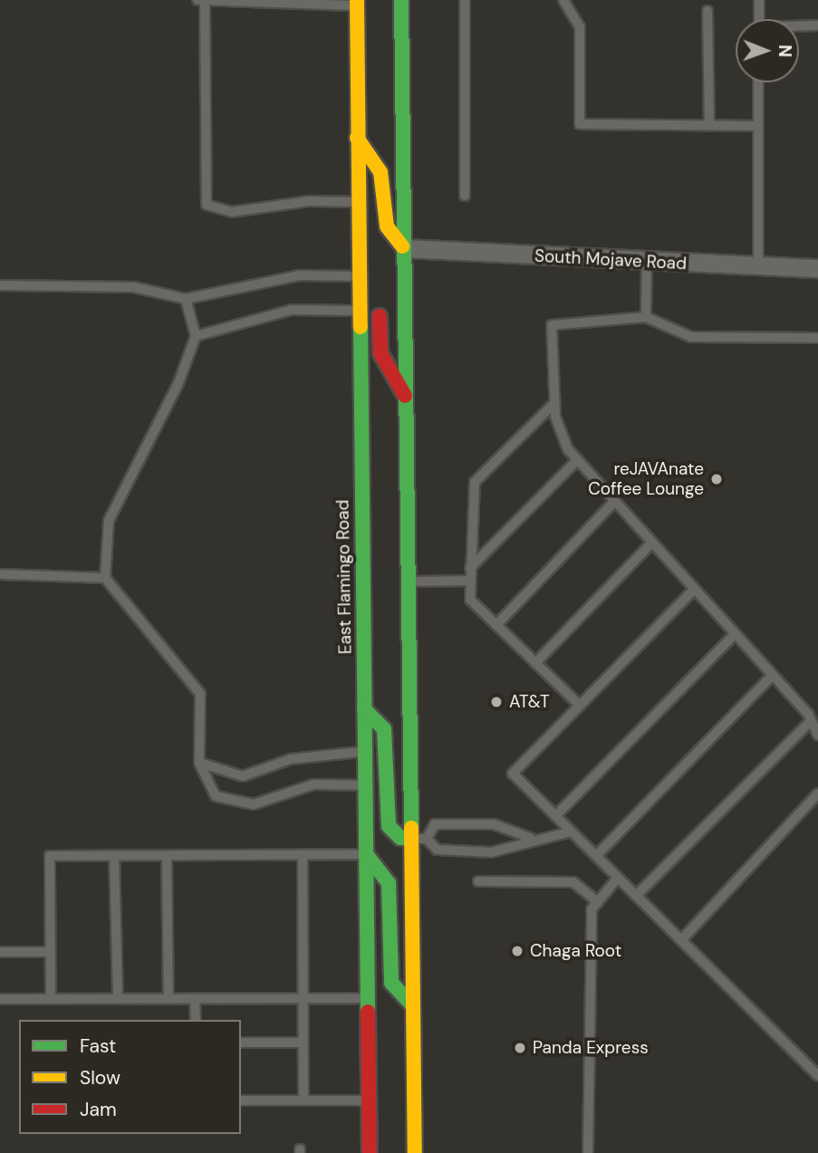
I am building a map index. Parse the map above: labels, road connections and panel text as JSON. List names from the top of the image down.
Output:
{
  "streets": {
    "main road": ["East Flamingo Road"],
    "street": ["South Mojave Road"]
  },
  "places": [
    "reJAVAnate Coffee Lounge",
    "AT&T",
    "Chaga Root",
    "Panda Express"
  ],
  "legend": ["Fast", "Slow", "Jam"],
  "north": "right"
}
